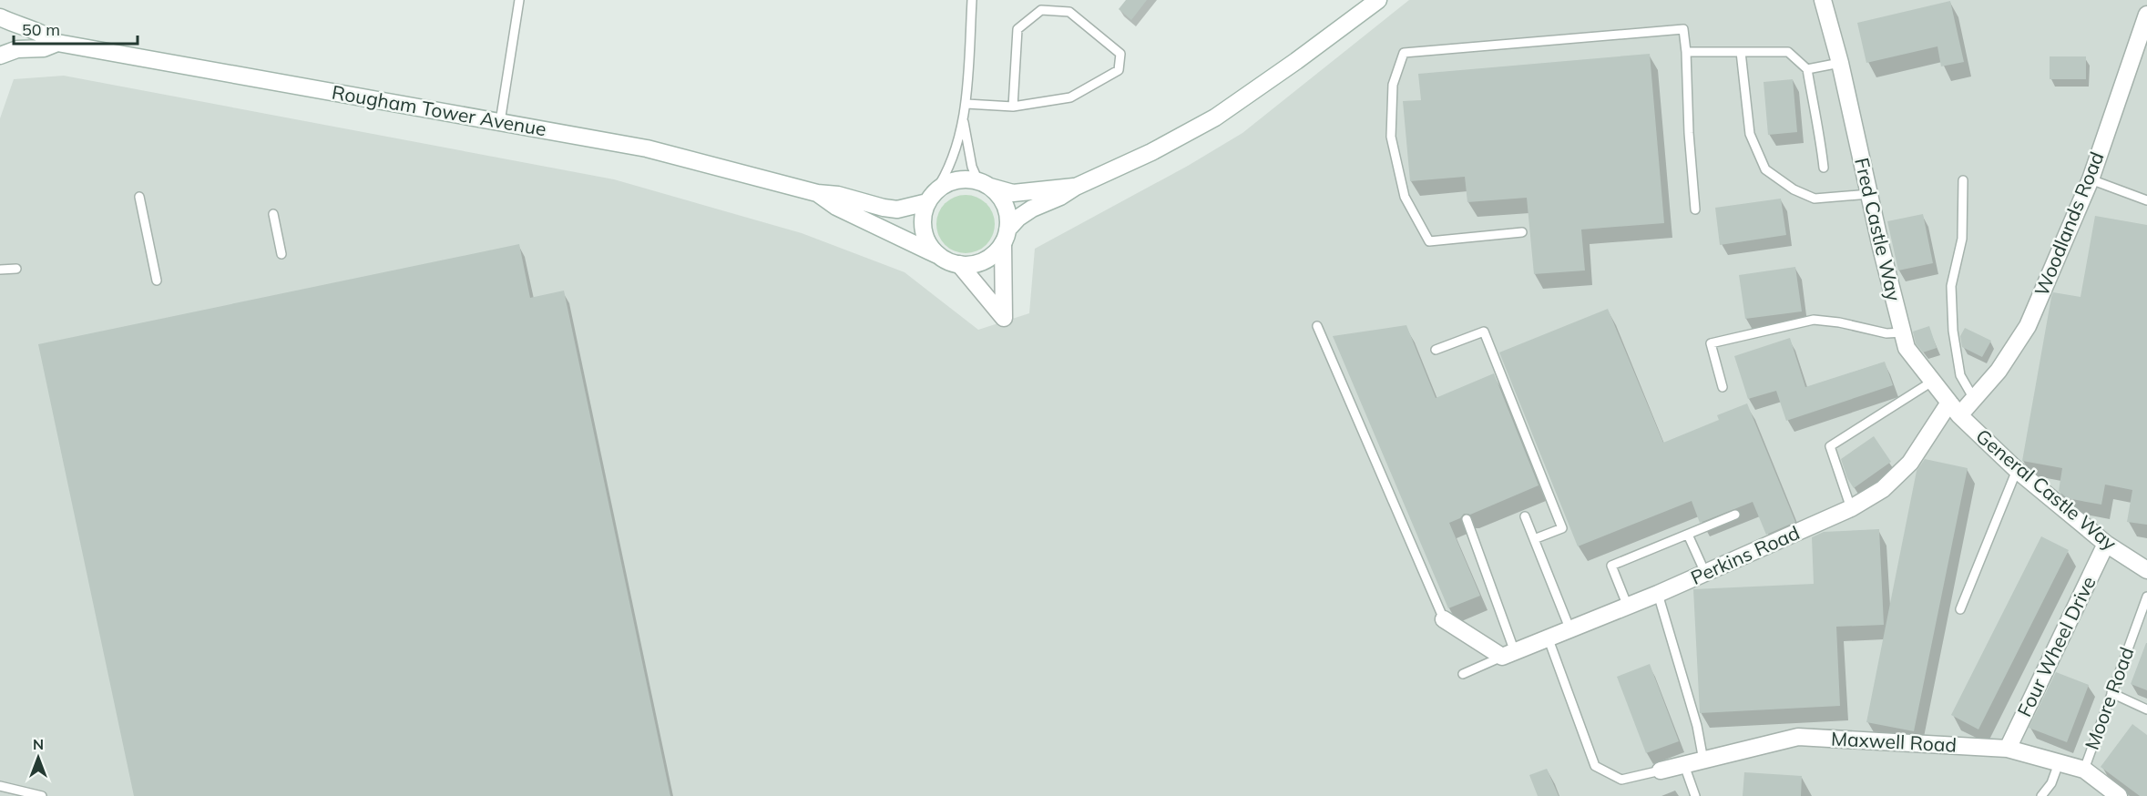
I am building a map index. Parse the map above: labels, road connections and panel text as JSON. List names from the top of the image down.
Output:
{
  "streets": {
    "street": [
      "Rougham Tower Avenue",
      "Woodlands Road",
      "Fred Castle Way",
      "General Castle Way",
      "Perkins Road",
      "Four Wheel Drive",
      "Maxwell Road"
    ],
    "lane": ["Moore Road"]
  },
  "crossings": [
    ["Woodlands Road", "Fred Castle Way"],
    ["Woodlands Road", "General Castle Way"],
    ["Woodlands Road", "Perkins Road"],
    ["Fred Castle Way", "General Castle Way"],
    ["Fred Castle Way", "Perkins Road"],
    ["General Castle Way", "Perkins Road"],
    ["General Castle Way", "Four Wheel Drive"],
    ["Four Wheel Drive", "Maxwell Road"],
    ["Moore Road", "Maxwell Road"]
  ],
  "scale_bar": "50 m",
  "north": "top"
}
